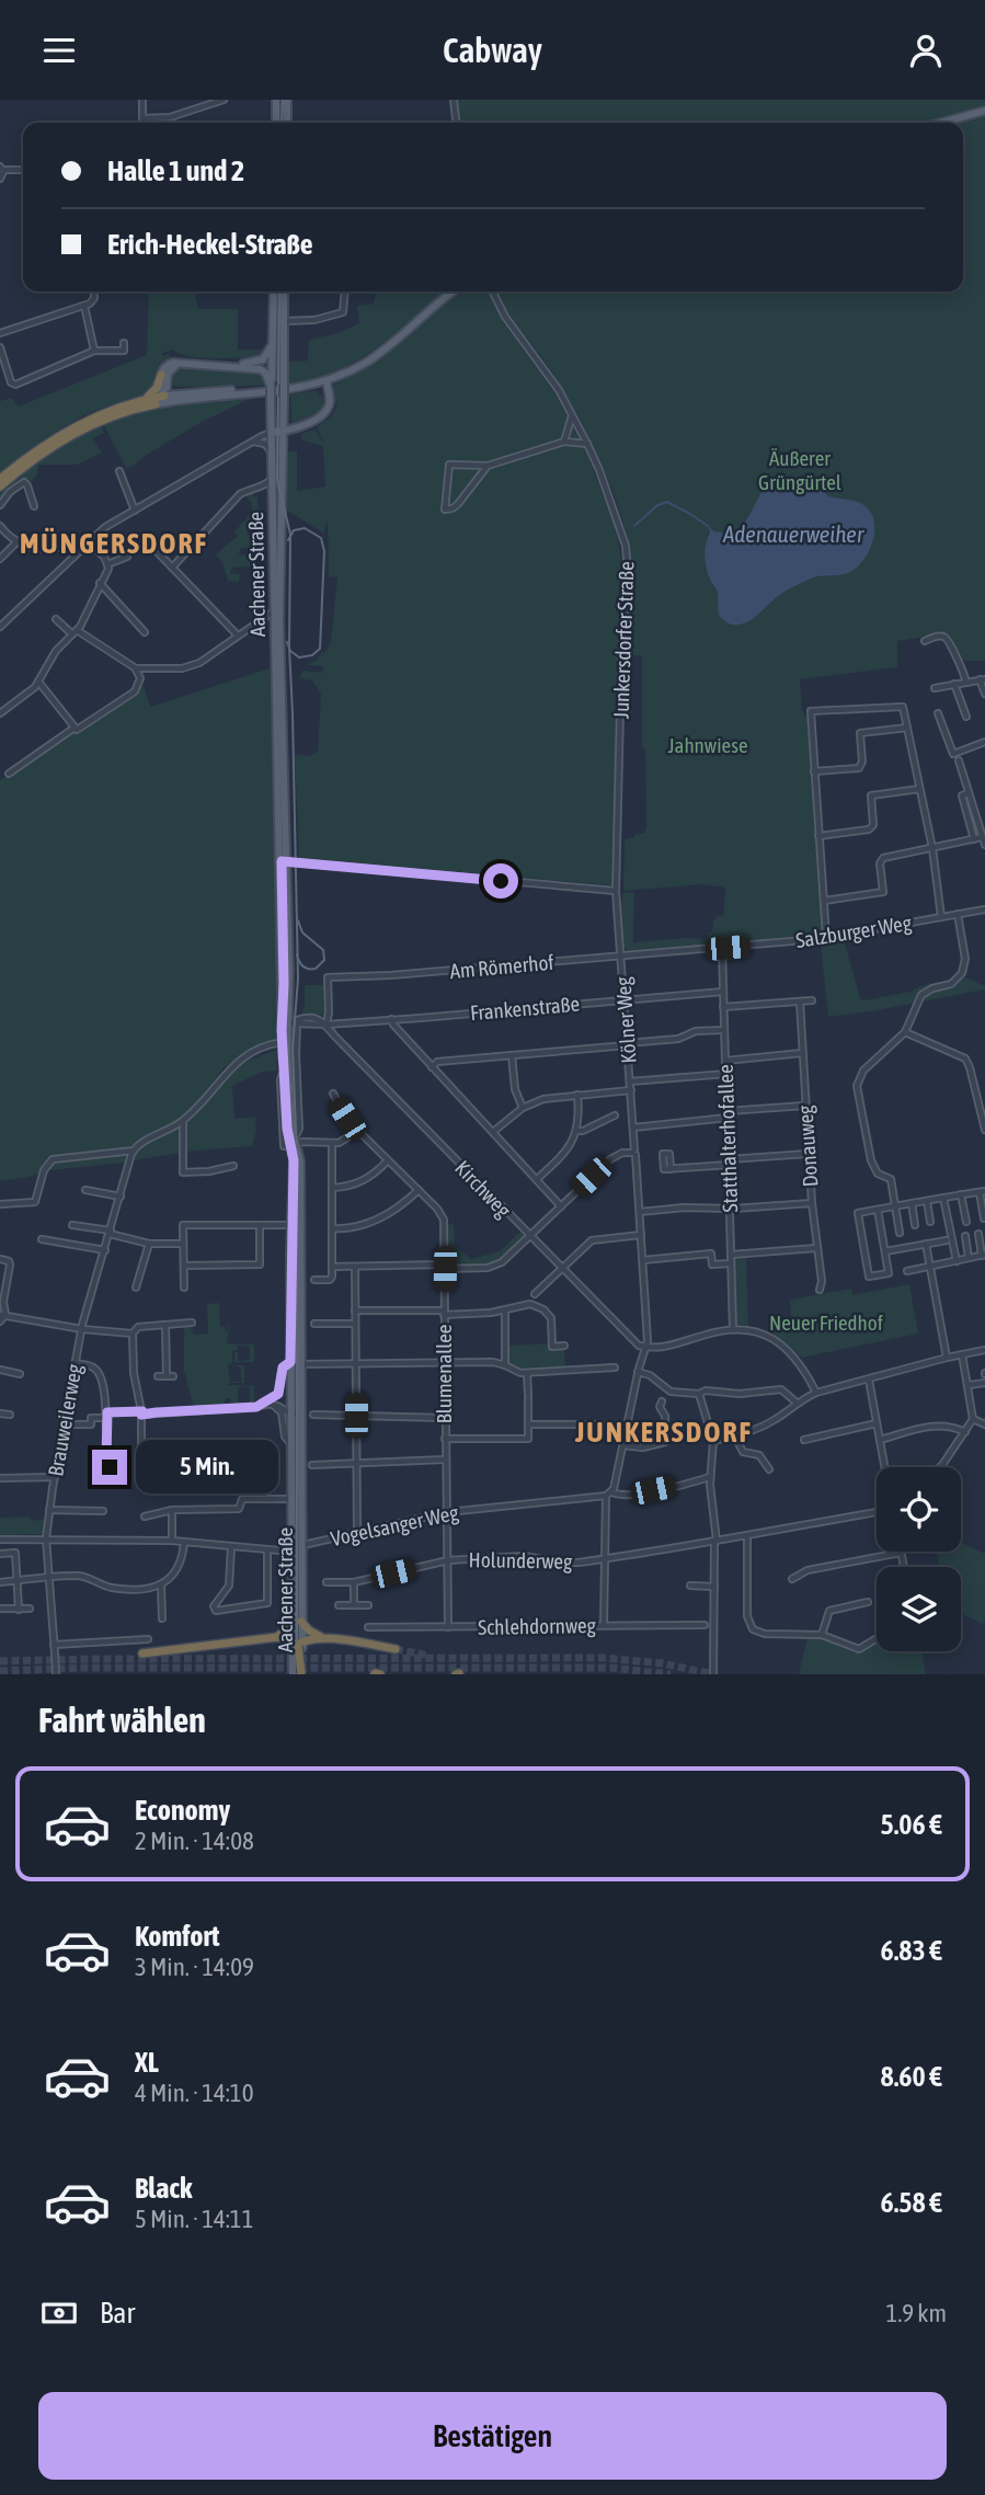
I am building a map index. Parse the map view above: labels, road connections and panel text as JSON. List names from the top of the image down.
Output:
{
  "streets": {
    "main road": ["Aachener Straße"],
    "street": [
      "Junkersdorfer Straße",
      "Salzburger Weg",
      "Am Römerhof",
      "Frankenstraße",
      "Kölner Weg",
      "Statthalterhofallee",
      "Donauweg",
      "Kirchweg",
      "Blumenallee",
      "Brauweilerweg",
      "Vogelsanger Weg",
      "Holunderweg",
      "Schlehdornweg"
    ]
  },
  "crossings": [
    ["Aachener Straße", "Vogelsanger Weg"],
    ["Junkersdorfer Straße", "Kölner Weg"],
    ["Salzburger Weg", "Am Römerhof"],
    ["Salzburger Weg", "Statthalterhofallee"],
    ["Am Römerhof", "Frankenstraße"],
    ["Am Römerhof", "Kölner Weg"],
    ["Am Römerhof", "Statthalterhofallee"],
    ["Am Römerhof", "Kirchweg"],
    ["Frankenstraße", "Kölner Weg"],
    ["Frankenstraße", "Statthalterhofallee"],
    ["Frankenstraße", "Kirchweg"],
    ["Kölner Weg", "Kirchweg"],
    ["Kölner Weg", "Vogelsanger Weg"],
    ["Kölner Weg", "Holunderweg"],
    ["Kölner Weg", "Schlehdornweg"],
    ["Blumenallee", "Vogelsanger Weg"],
    ["Blumenallee", "Holunderweg"],
    ["Blumenallee", "Schlehdornweg"],
    ["Brauweilerweg", "Vogelsanger Weg"]
  ],
  "districts": ["MÜNGERSDORF", "JUNKERSDORF"],
  "water": ["Adenauerweiher"],
  "parks": ["Äußerer Grüngürtel", "Jahnwiese", "Neuer Friedhof"],
  "page": {
    "header": "Cabway",
    "banner": ["Halle 1 und 2", "Erich-Heckel-Straße"],
    "bubble": "5 Min.",
    "heading": "Fahrt wählen",
    "list": [
      {
        "name": "Economy",
        "note": "2 Min. · 14:08",
        "value": "5.06 €"
      },
      {
        "name": "Komfort",
        "note": "3 Min. · 14:09",
        "value": "6.83 €"
      },
      {
        "name": "XL",
        "note": "4 Min. · 14:10",
        "value": "8.60 €"
      },
      {
        "name": "Black",
        "note": "5 Min. · 14:11",
        "value": "6.58 €"
      }
    ],
    "pay": ["Bar", "1.9 km"],
    "buttons": "Bestätigen"
  }
}
